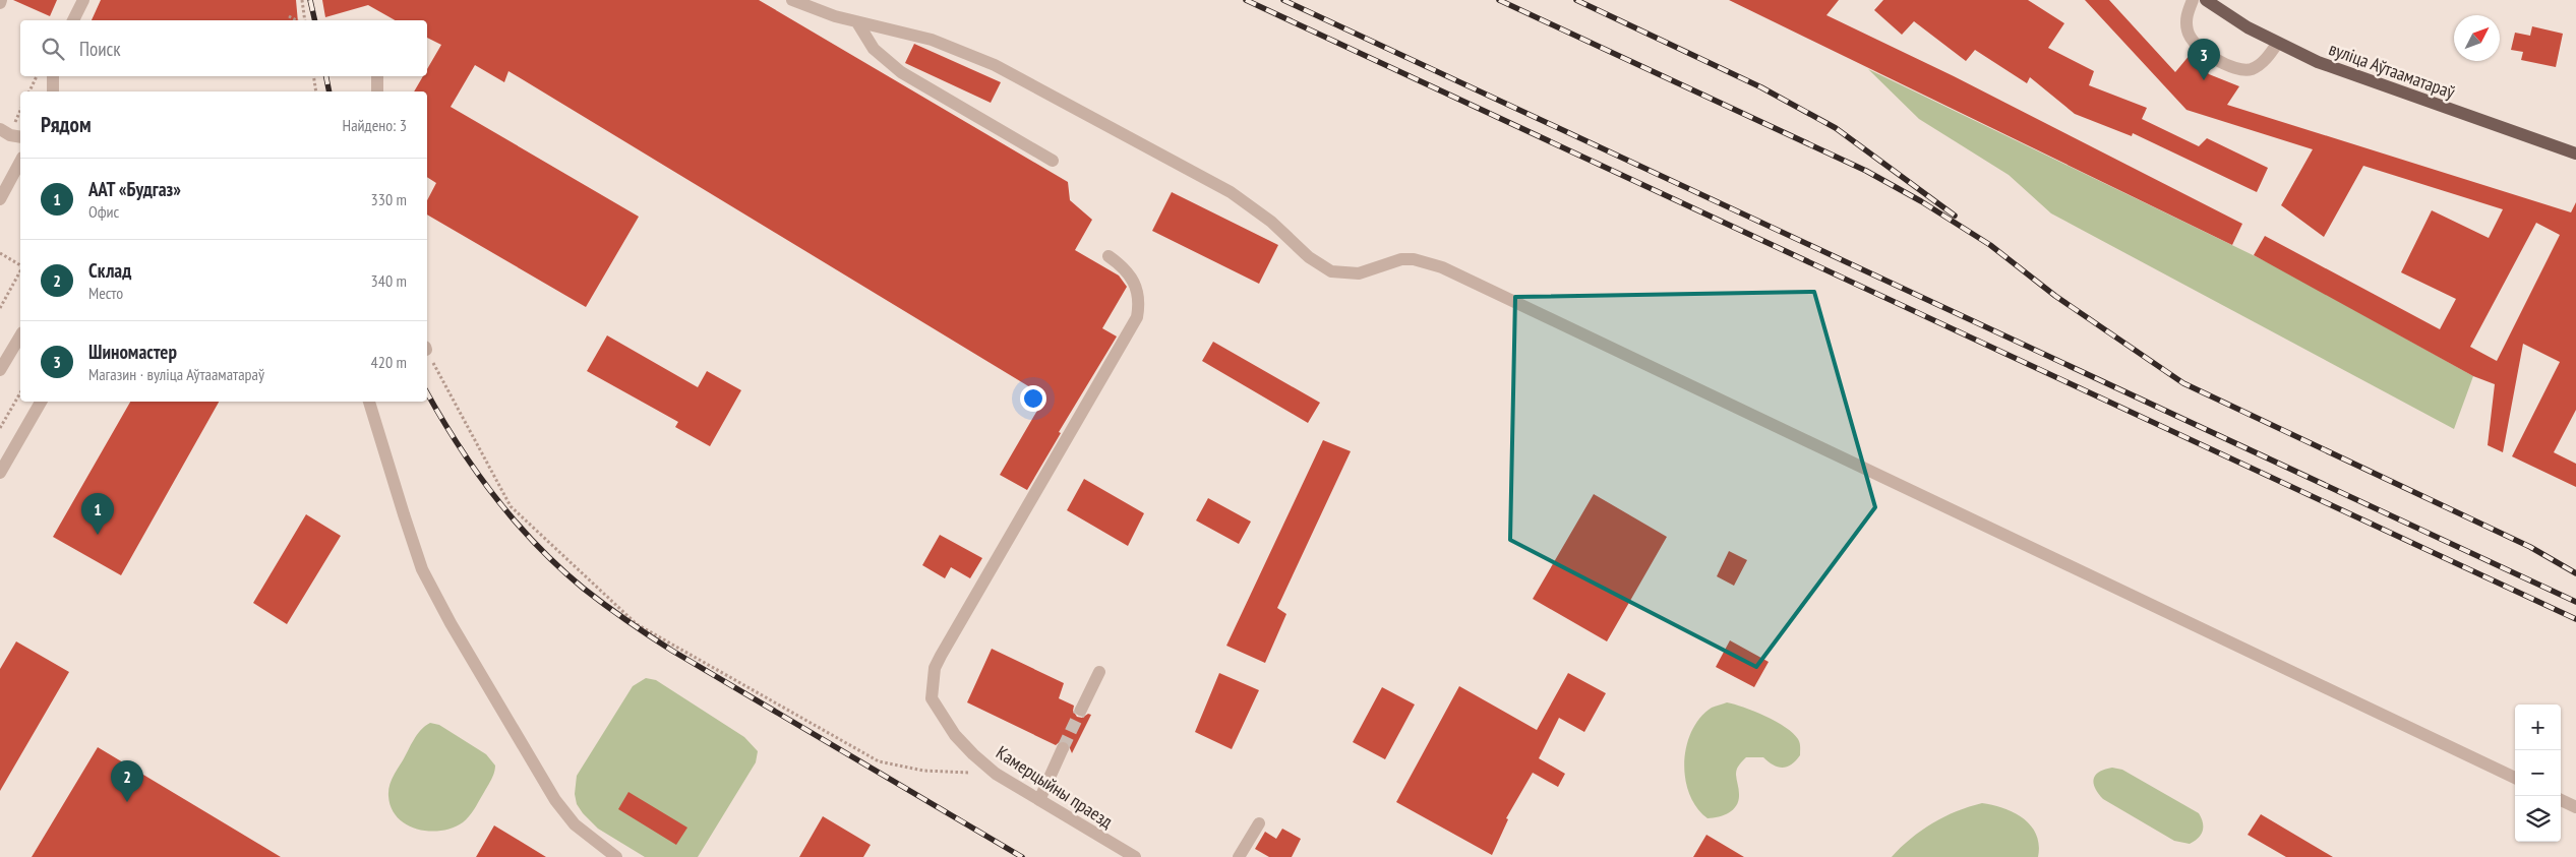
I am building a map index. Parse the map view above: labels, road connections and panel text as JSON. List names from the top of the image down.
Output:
{
  "streets": {
    "main road": ["вуліца Аўтааматараў"],
    "street": ["Камерцыйны праезд"]
  },
  "north": "top right",
  "page": {
    "search": "Поиск",
    "pins": ["3", "1", "2"],
    "heading": ["Рядом", "Найдено: 3"],
    "list": [
      {
        "mark": "1",
        "name": "ААТ «Будгаз»",
        "note": "Офис",
        "value": "330 m"
      },
      {
        "mark": "2",
        "name": "Склад",
        "note": "Место",
        "value": "340 m"
      },
      {
        "mark": "3",
        "name": "Шиномастер",
        "note": "Магазин · вуліца Аўтааматараў",
        "value": "420 m"
      }
    ],
    "map_buttons": ["+", "−"]
  }
}
